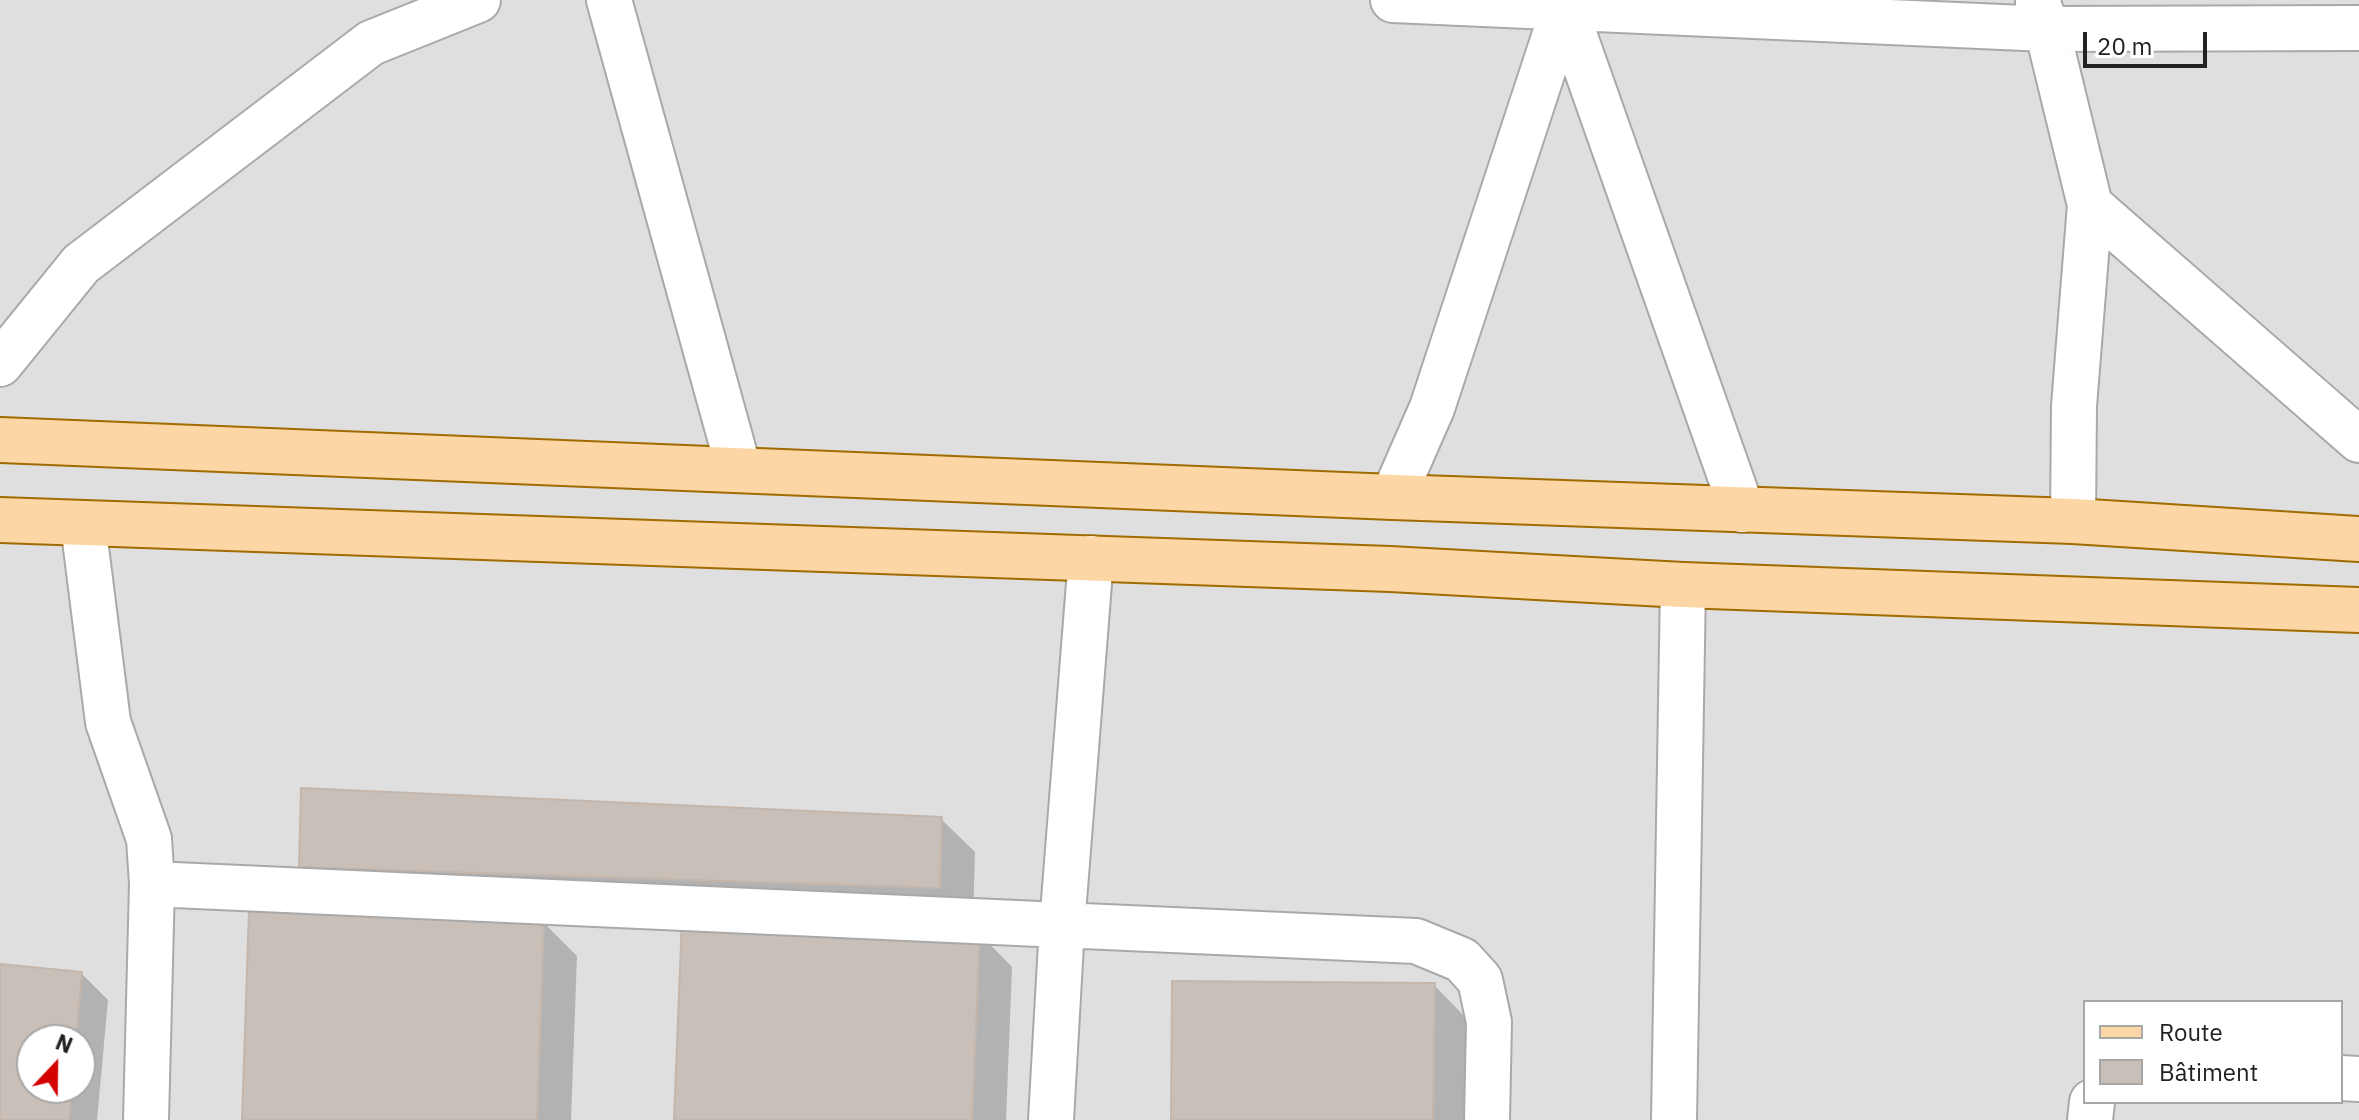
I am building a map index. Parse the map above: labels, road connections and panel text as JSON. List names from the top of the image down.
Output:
{
  "legend": ["Route", "Bâtiment"],
  "scale_bar": "20 m",
  "north": "top"
}
